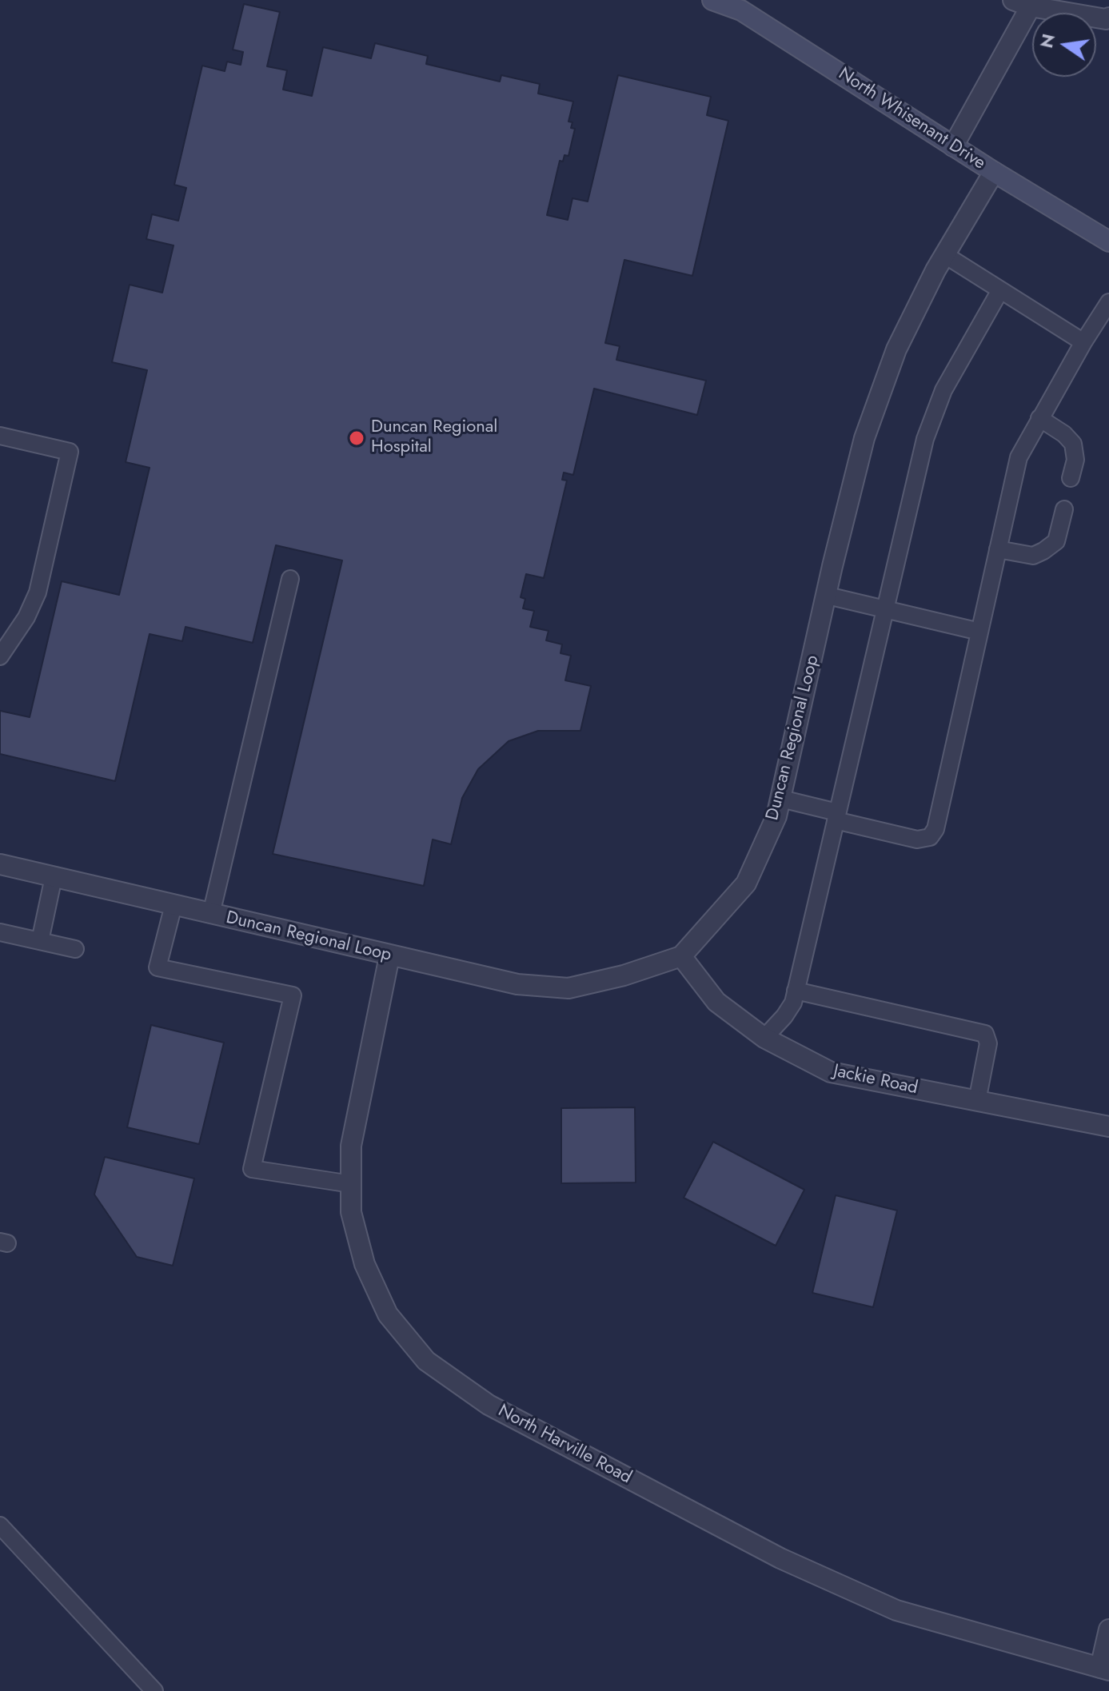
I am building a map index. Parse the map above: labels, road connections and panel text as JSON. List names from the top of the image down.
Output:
{
  "streets": {
    "street": [
      "North Whisenant Drive",
      "Duncan Regional Loop",
      "Jackie Road",
      "North Harville Road"
    ]
  },
  "crossings": [
    ["North Whisenant Drive", "Duncan Regional Loop"],
    ["Duncan Regional Loop", "Jackie Road"],
    ["Duncan Regional Loop", "North Harville Road"]
  ],
  "places": ["Duncan Regional Hospital"],
  "north": "left"
}
